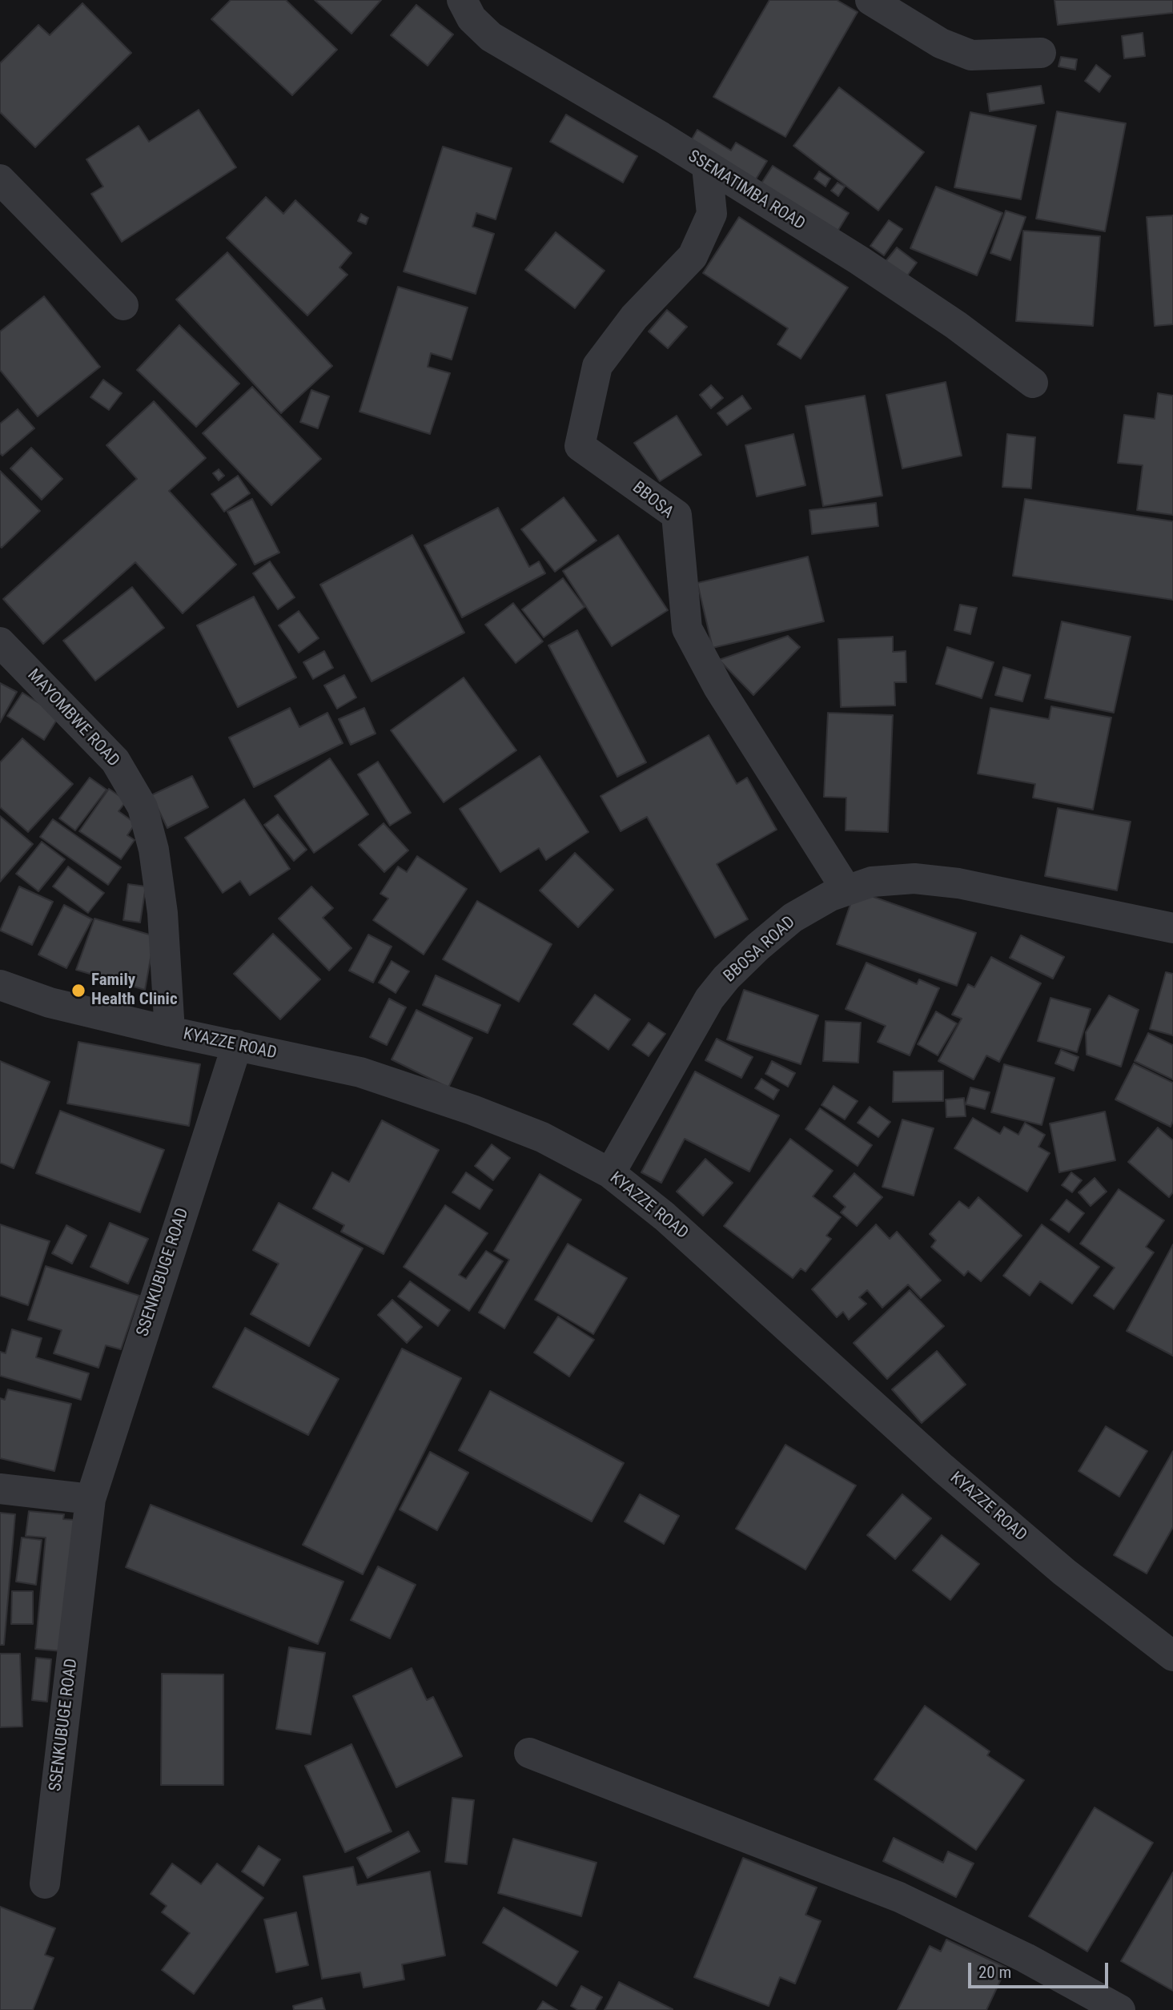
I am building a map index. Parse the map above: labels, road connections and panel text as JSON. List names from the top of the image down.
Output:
{
  "streets": {
    "street": [
      "SSEMATIMBA ROAD",
      "BBOSA",
      "MAYOMBWE ROAD",
      "BBOSA ROAD",
      "KYAZZE ROAD",
      "SSENKUBUGE ROAD"
    ]
  },
  "crossings": [
    ["SSEMATIMBA ROAD", "BBOSA"],
    ["BBOSA", "BBOSA ROAD"],
    ["MAYOMBWE ROAD", "KYAZZE ROAD"],
    ["BBOSA ROAD", "KYAZZE ROAD"],
    ["KYAZZE ROAD", "SSENKUBUGE ROAD"]
  ],
  "places": ["Family Health Clinic"],
  "scale_bar": "20 m"
}
